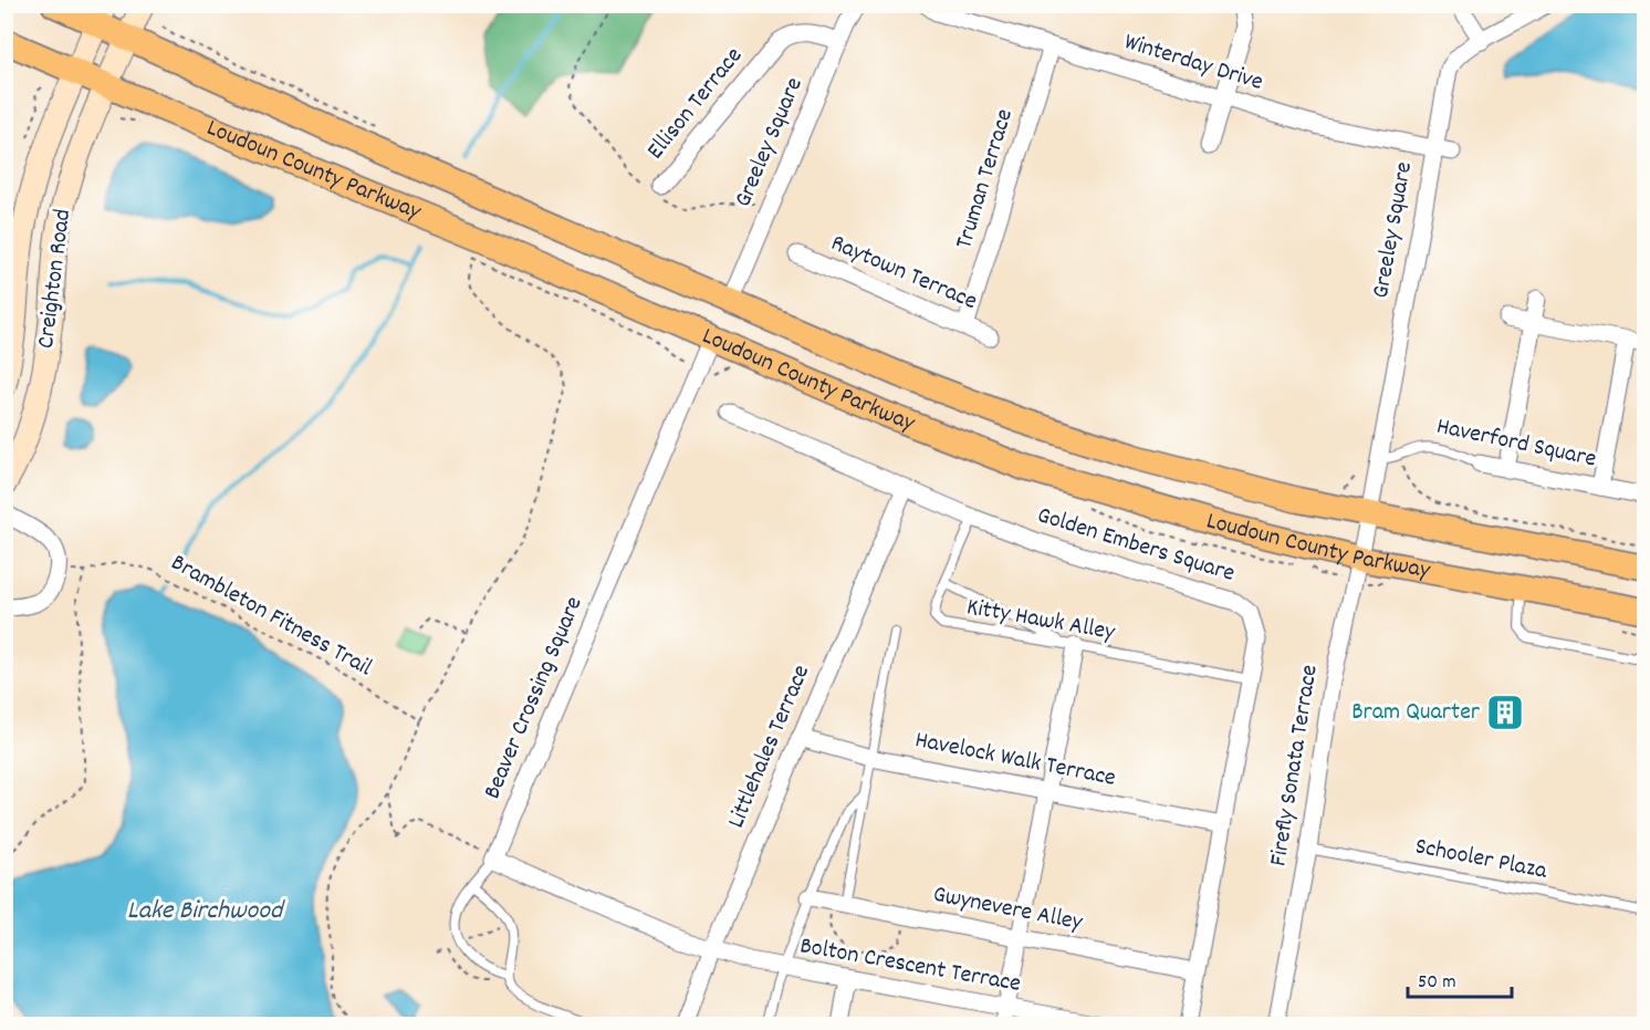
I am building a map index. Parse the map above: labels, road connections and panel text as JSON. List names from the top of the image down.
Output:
{
  "streets": {
    "main road": ["Loudoun County Parkway"],
    "street": [
      "Winterday Drive",
      "Ellison Terrace",
      "Greeley Square",
      "Truman Terrace",
      "Raytown Terrace",
      "Creighton Road",
      "Haverford Square",
      "Golden Embers Square",
      "Beaver Crossing Square",
      "Littlehales Terrace",
      "Havelock Walk Terrace",
      "Firefly Sonata Terrace",
      "Gwynevere Alley",
      "Bolton Crescent Terrace"
    ],
    "lane": ["Kitty Hawk Alley", "Schooler Plaza"],
    "path": ["Brambleton Fitness Trail"]
  },
  "crossings": [
    ["Winterday Drive", "Greeley Square"],
    ["Winterday Drive", "Truman Terrace"],
    ["Ellison Terrace", "Greeley Square"],
    ["Greeley Square", "Loudoun County Parkway"],
    ["Greeley Square", "Haverford Square"],
    ["Greeley Square", "Firefly Sonata Terrace"],
    ["Loudoun County Parkway", "Creighton Road"],
    ["Loudoun County Parkway", "Beaver Crossing Square"],
    ["Loudoun County Parkway", "Firefly Sonata Terrace"],
    ["Truman Terrace", "Raytown Terrace"],
    ["Golden Embers Square", "Kitty Hawk Alley"],
    ["Golden Embers Square", "Littlehales Terrace"],
    ["Golden Embers Square", "Havelock Walk Terrace"],
    ["Golden Embers Square", "Gwynevere Alley"],
    ["Littlehales Terrace", "Havelock Walk Terrace"],
    ["Littlehales Terrace", "Bolton Crescent Terrace"],
    ["Firefly Sonata Terrace", "Schooler Plaza"]
  ],
  "water": ["Lake Birchwood"],
  "places": {
    "building": ["Bram Quarter"]
  },
  "scale_bar": "50 m"
}
